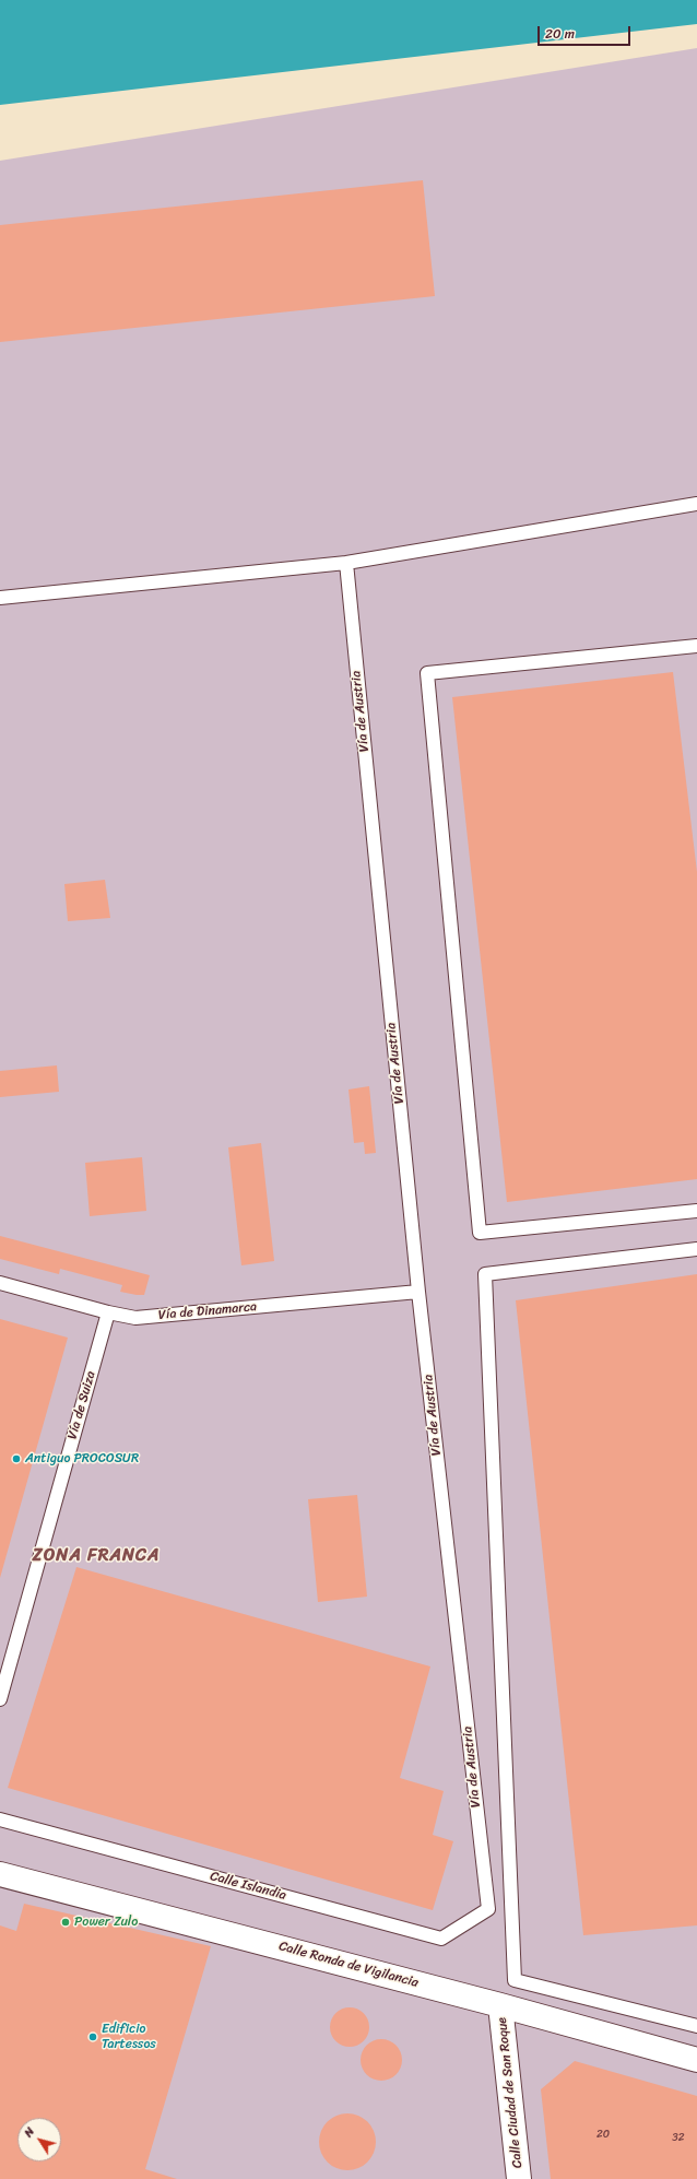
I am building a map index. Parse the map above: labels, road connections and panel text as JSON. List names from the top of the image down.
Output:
{
  "streets": {
    "street": ["Calle Ronda de Vigilancia", "Calle Ciudad de San Roque"],
    "lane": [
      "Vía de Austria",
      "Vía de Dinamarca",
      "Vía de Suiza",
      "Calle Islandia"
    ]
  },
  "crossings": [
    ["Vía de Austria", "Vía de Dinamarca"],
    ["Vía de Austria", "Calle Islandia"],
    ["Vía de Dinamarca", "Vía de Suiza"],
    ["Calle Ronda de Vigilancia", "Calle Ciudad de San Roque"]
  ],
  "districts": ["ZONA FRANCA"],
  "places": ["Antiguo PROCOSUR", "Power Zulo", "Edificio Tartessos"],
  "house_numbers": ["20", "32"],
  "scale_bar": "20 m",
  "north": "top left"
}
